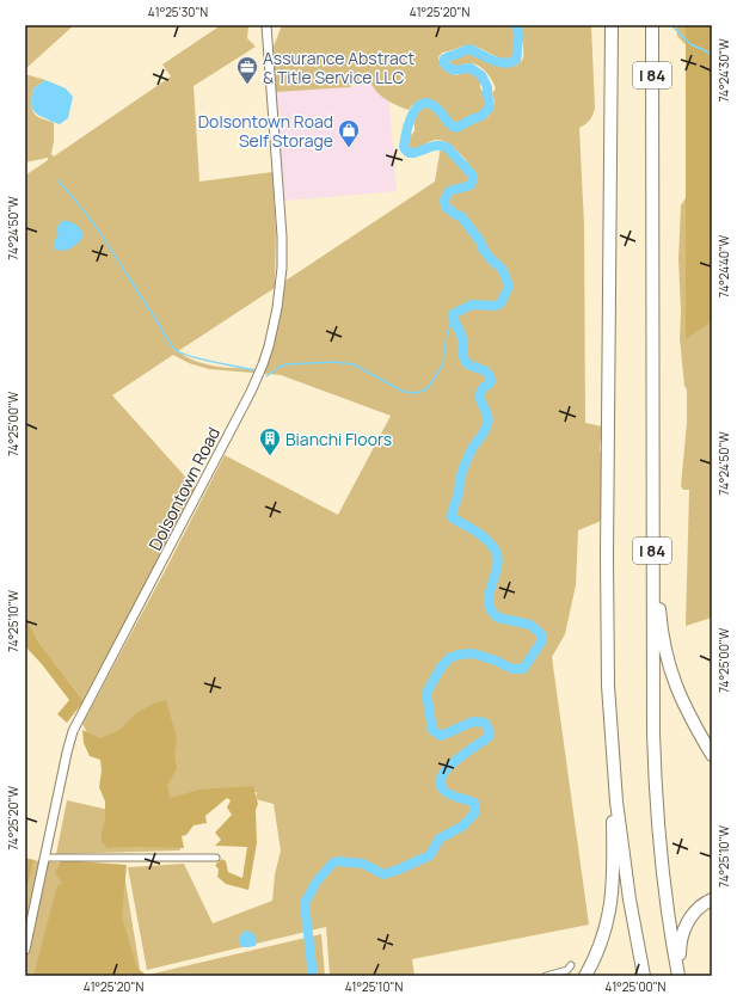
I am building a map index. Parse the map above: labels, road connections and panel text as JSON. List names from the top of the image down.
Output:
{
  "streets": {
    "highway": ["I 84"],
    "street": ["Dolsontown Road"]
  },
  "places": {
    "office": ["Assurance Abstract & Title Service LLC"],
    "shop": ["Dolsontown Road Self Storage"],
    "building": ["Bianchi Floors"]
  },
  "coordinates": [
    "41°25'30\"N",
    "41°25'20\"N",
    "74°24'30\"W",
    "74°24'50\"W",
    "74°24'40\"W",
    "74°25'00\"W",
    "74°25'10\"W",
    "74°25'20\"W",
    "41°25'10\"N",
    "41°25'00\"N"
  ]
}
